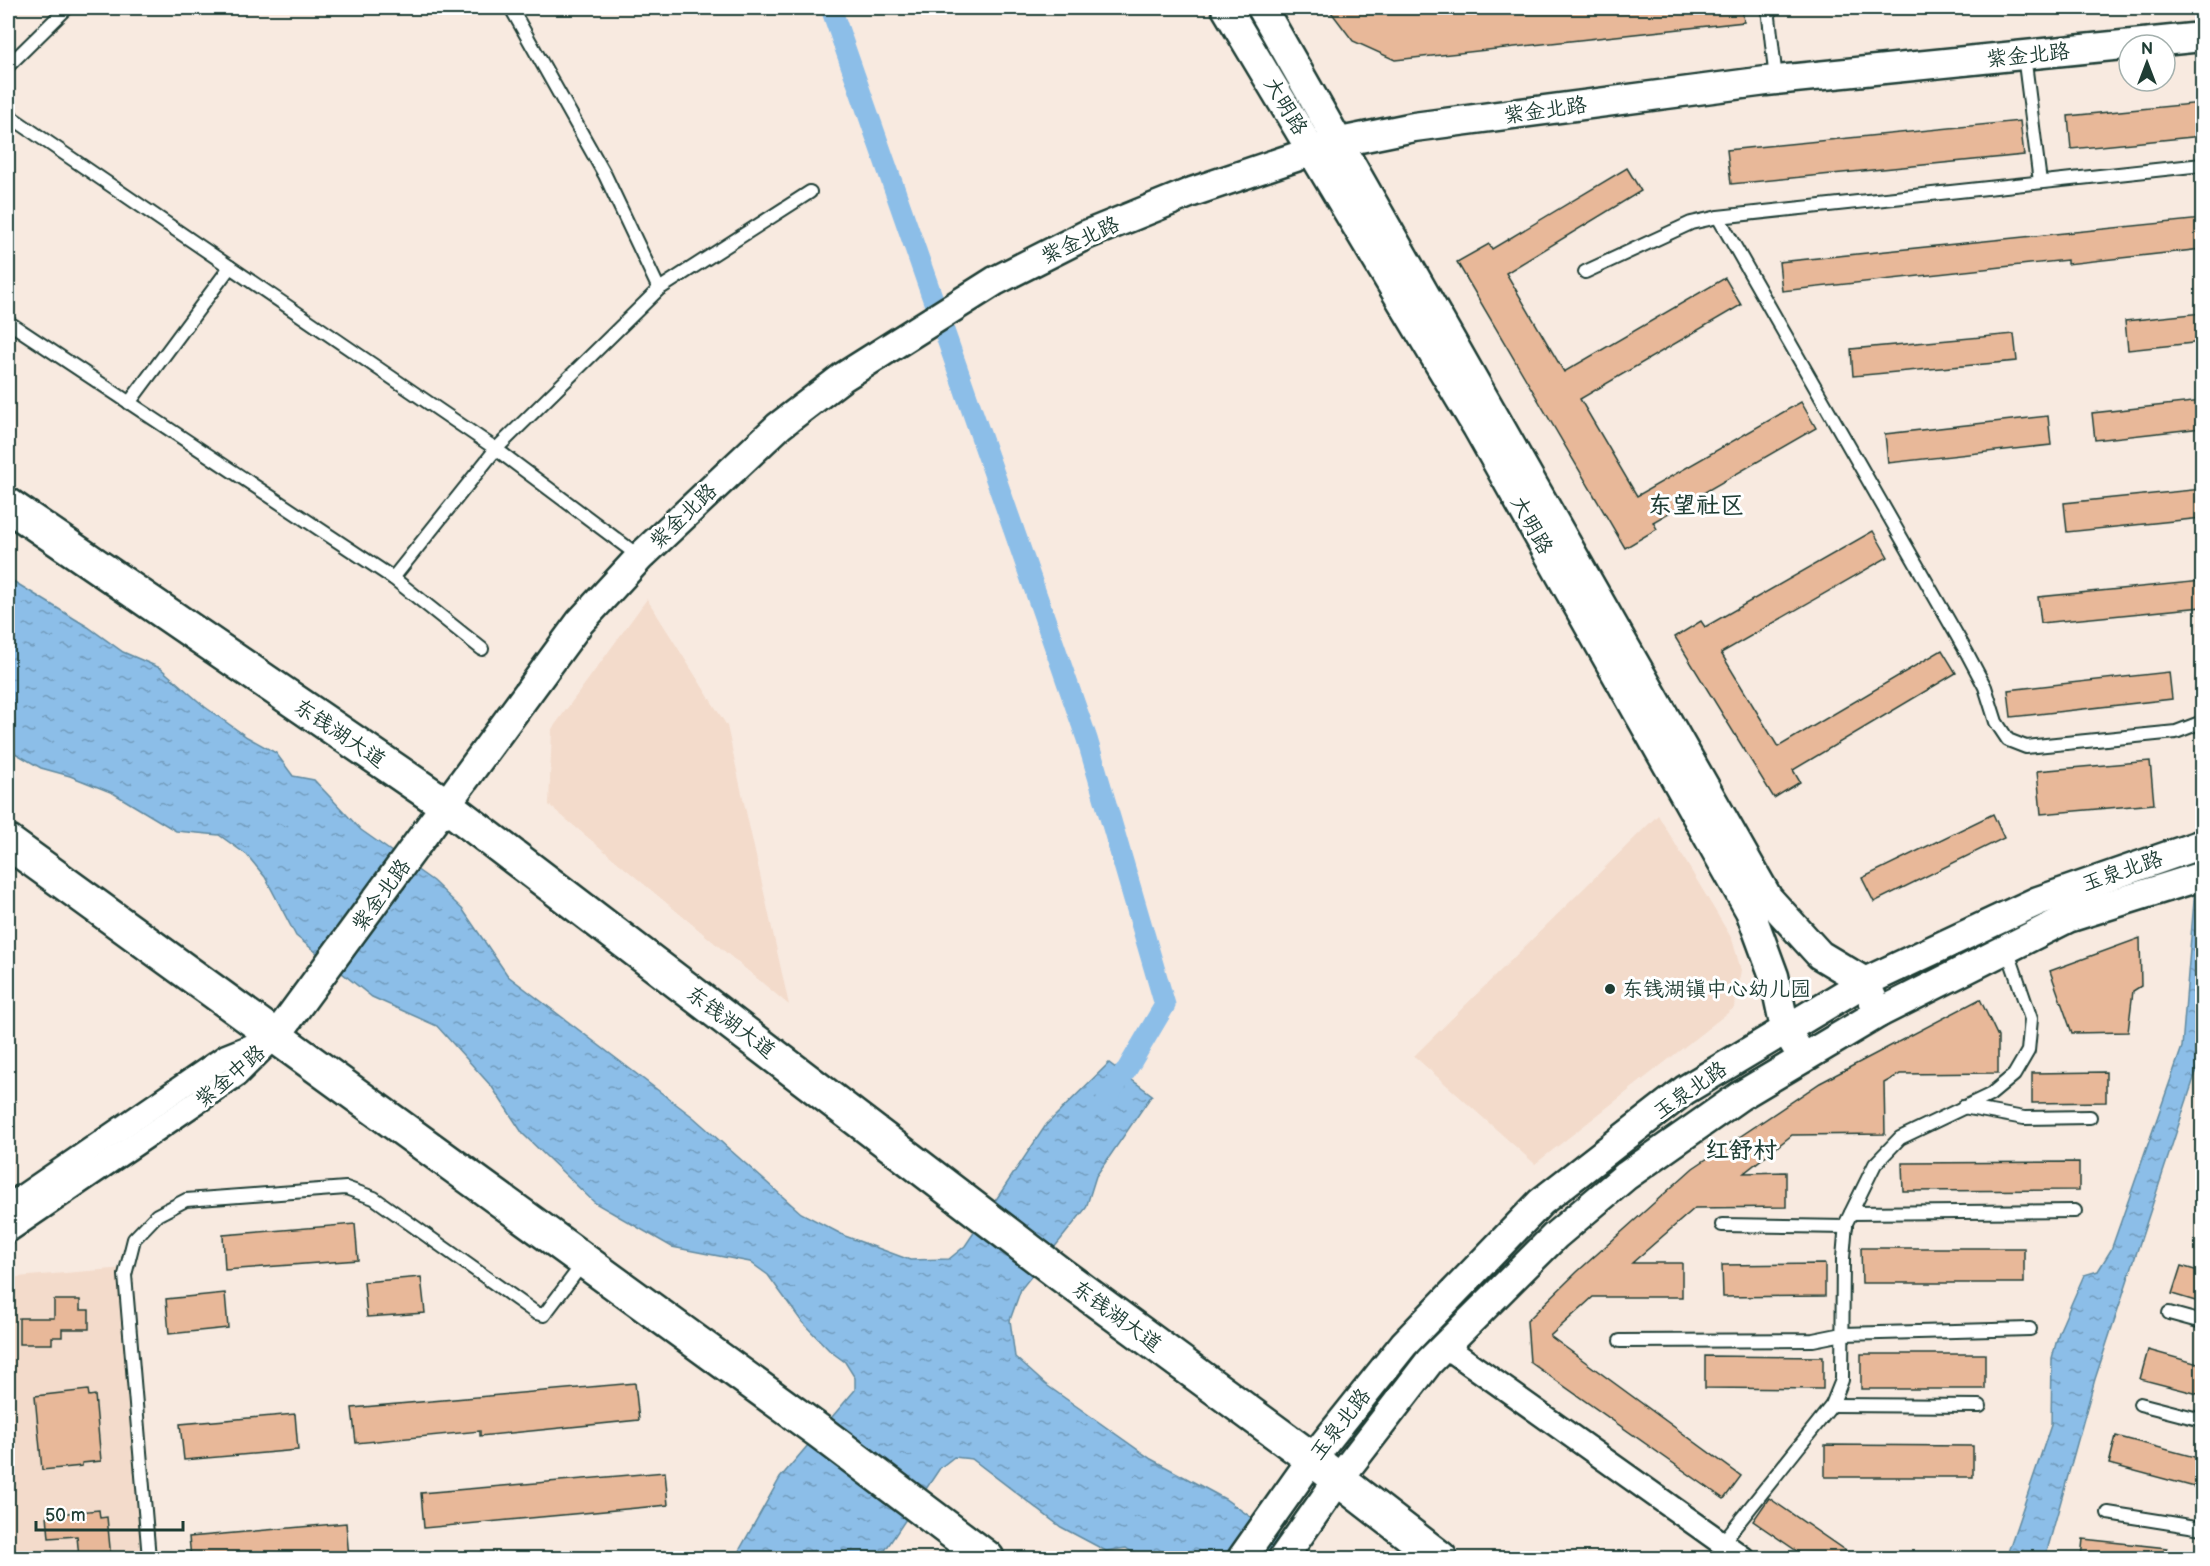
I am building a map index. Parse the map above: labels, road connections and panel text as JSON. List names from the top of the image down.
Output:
{
  "streets": {
    "main road": ["东钱湖大道"],
    "street": [
      "紫金北路",
      "大明路",
      "玉泉北路",
      "紫金中路"
    ]
  },
  "crossings": [
    ["紫金北路", "大明路"],
    ["紫金北路", "东钱湖大道"],
    ["紫金北路", "紫金中路"],
    ["大明路", "玉泉北路"],
    ["东钱湖大道", "玉泉北路"]
  ],
  "districts": ["东望社区", "红舒村"],
  "places": ["东钱湖镇中心幼儿园"],
  "scale_bar": "50 m",
  "north": "top"
}
